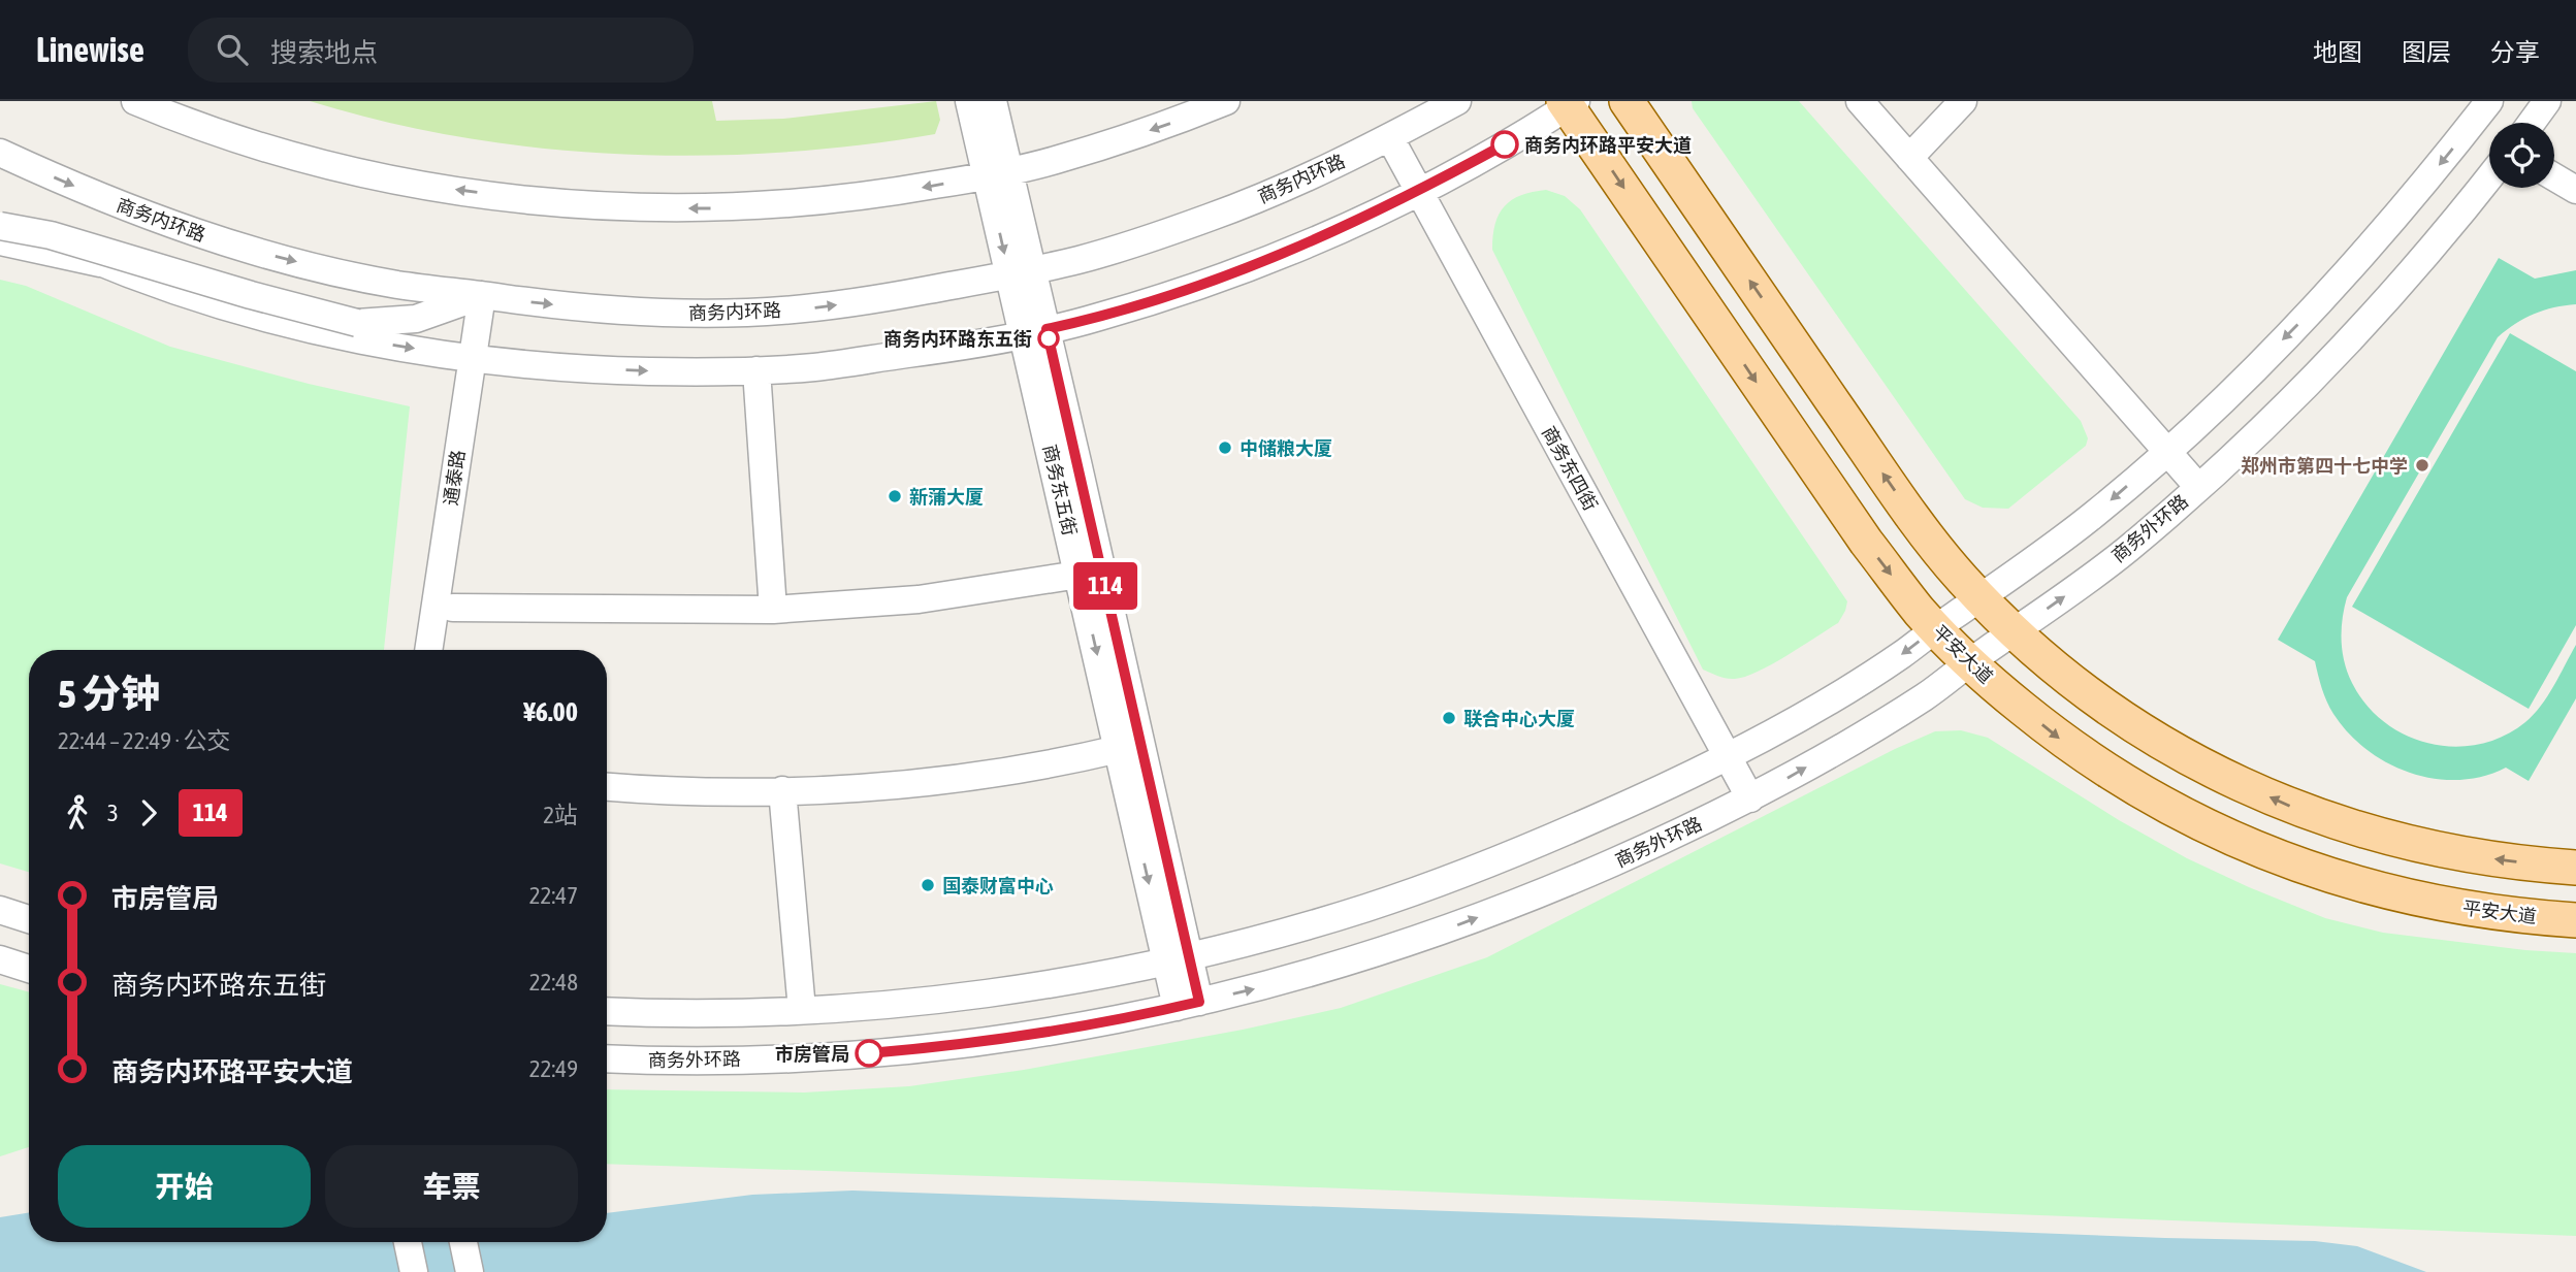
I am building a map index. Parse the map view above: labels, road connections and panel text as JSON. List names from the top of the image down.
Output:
{
  "streets": {
    "main road": ["平安大道"],
    "street": [
      "商务内环路",
      "商务东四街",
      "通泰路",
      "商务东五街",
      "商务外环路"
    ]
  },
  "crossings": [
    ["商务内环路", "商务东四街"],
    ["商务内环路", "通泰路"],
    ["商务内环路", "商务东五街"],
    ["商务东四街", "商务外环路"],
    ["商务东五街", "商务外环路"],
    ["商务外环路", "平安大道"]
  ],
  "places": [
    "商务内环路平安大道",
    "商务内环路东五街",
    "中储粮大厦",
    "郑州市第四十七中学",
    "新蒲大厦",
    "联合中心大厦",
    "国泰财富中心",
    "市房管局"
  ],
  "lines": ["bus line 114"],
  "page": {
    "header": "Linewise",
    "search": "搜索地点",
    "nav": ["地图", "图层", "分享"],
    "on_map": "114",
    "heading": ["5 分钟", "22:44 – 22:49 · 公交", "¥6.00"],
    "legs": ["3", "114", "2站"],
    "list": [
      {
        "name": "市房管局",
        "value": "22:47"
      },
      {
        "name": "商务内环路东五街",
        "value": "22:48"
      },
      {
        "name": "商务内环路平安大道",
        "value": "22:49"
      }
    ],
    "buttons": ["开始", "车票"]
  }
}
